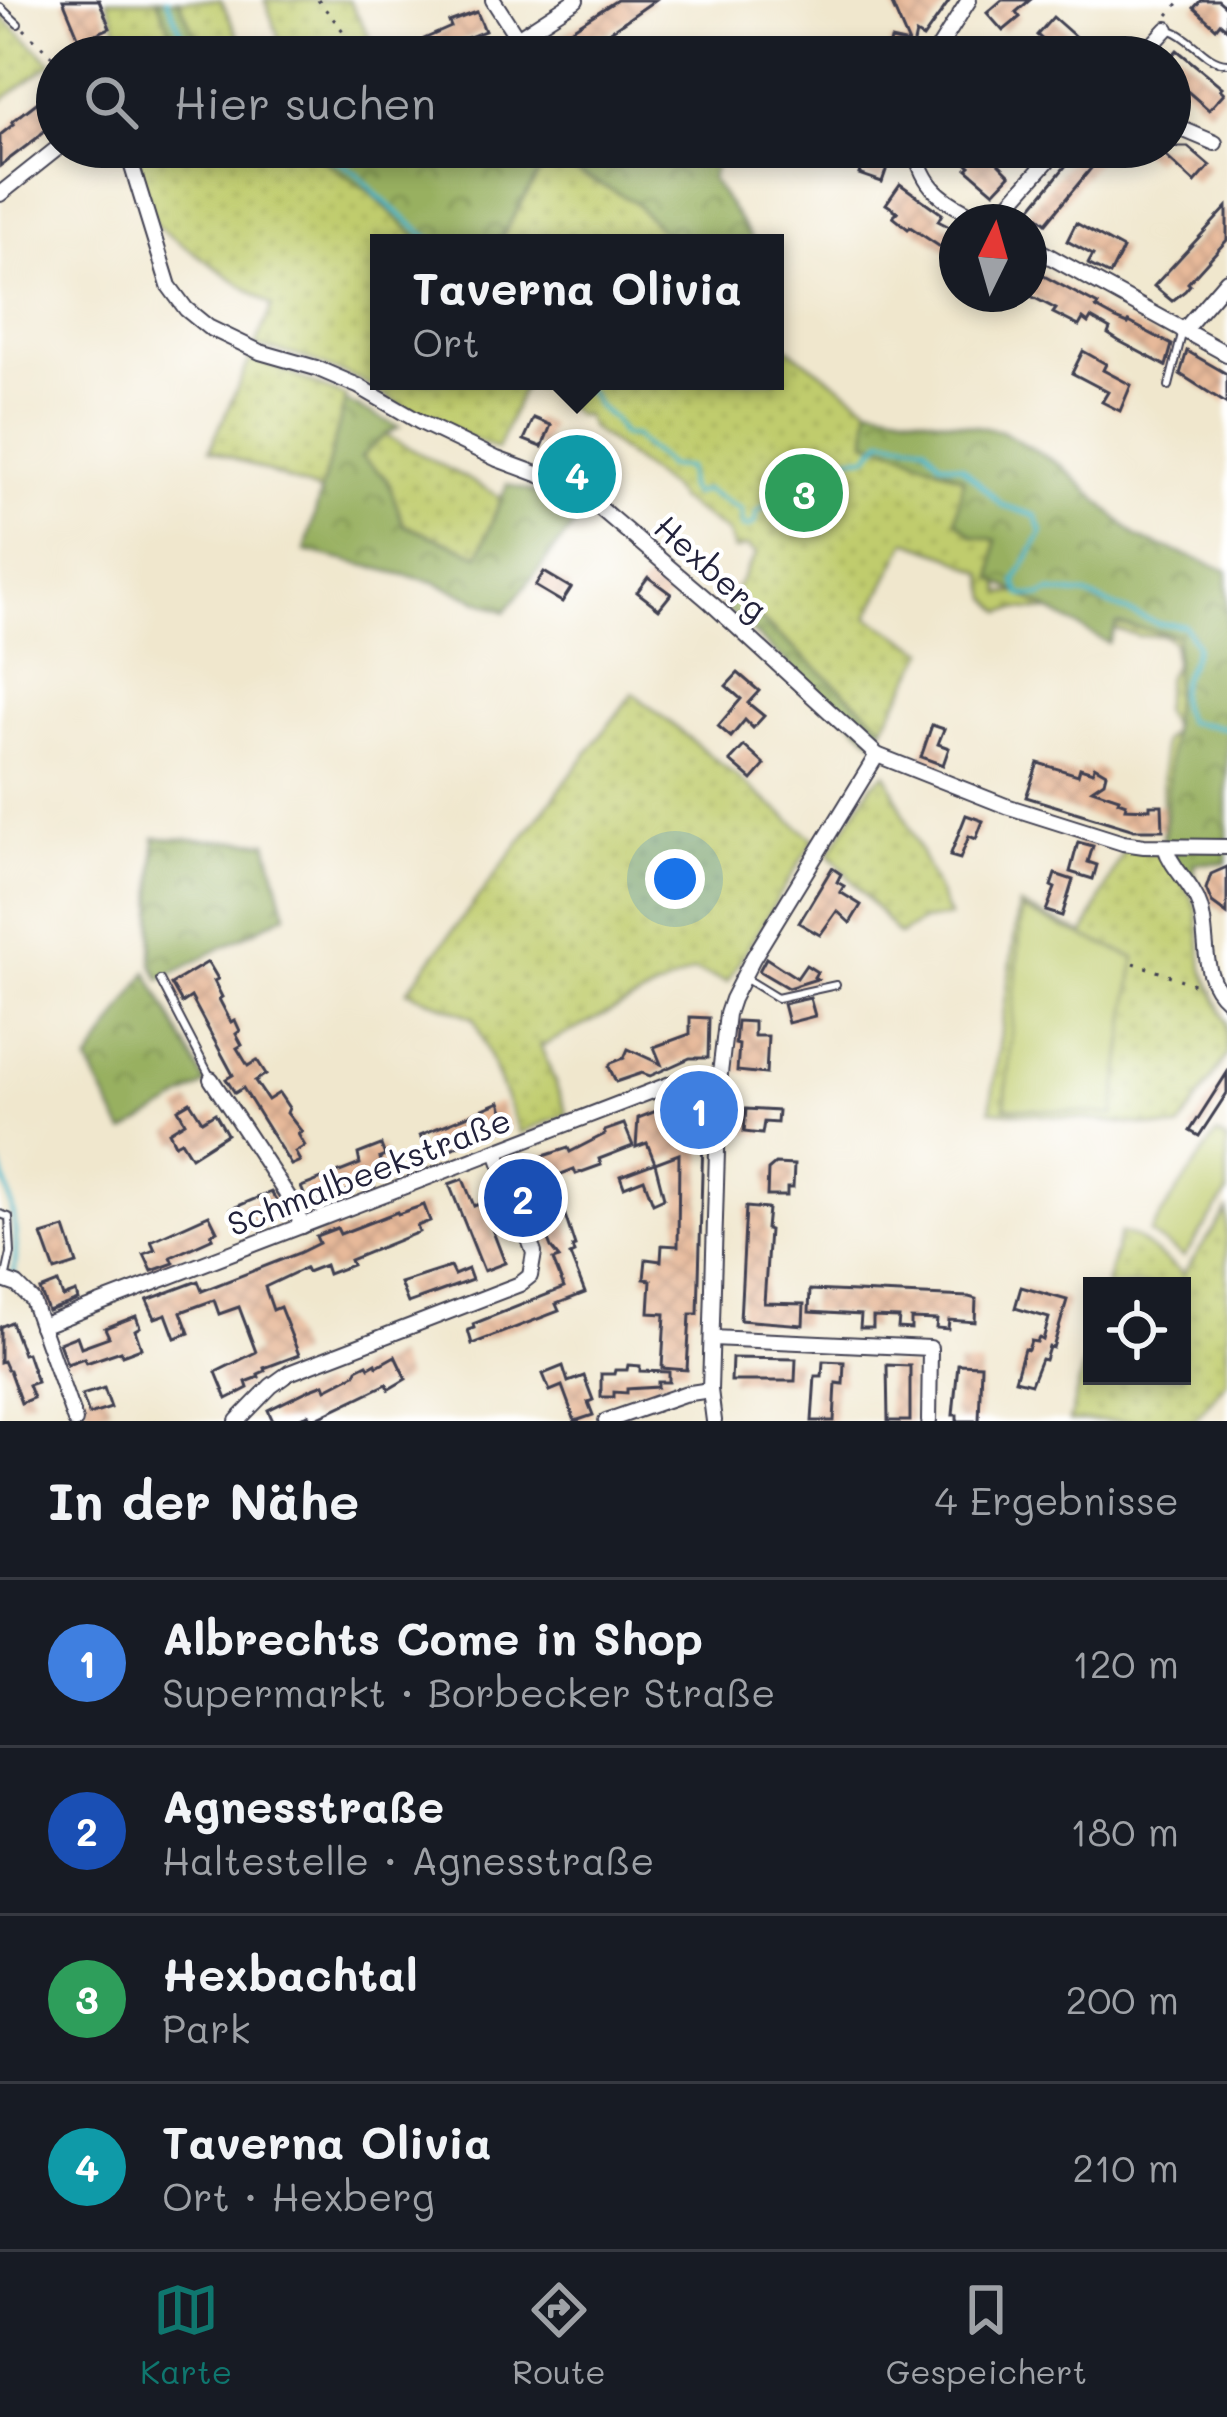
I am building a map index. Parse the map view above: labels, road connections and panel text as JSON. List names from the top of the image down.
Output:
{
  "streets": {
    "street": ["Hexberg", "Schmalbeekstraße"]
  },
  "north": "top",
  "page": {
    "search": "Hier suchen",
    "popup": ["Taverna Olivia", "Ort"],
    "pins": [
      "4",
      "3",
      "1",
      "2"
    ],
    "heading": ["In der Nähe", "4 Ergebnisse"],
    "list": [
      {
        "mark": "1",
        "name": "Albrechts Come in Shop",
        "note": "Supermarkt · Borbecker Straße",
        "value": "120 m"
      },
      {
        "mark": "2",
        "name": "Agnesstraße",
        "note": "Haltestelle · Agnesstraße",
        "value": "180 m"
      },
      {
        "mark": "3",
        "name": "Hexbachtal",
        "note": "Park",
        "value": "200 m"
      },
      {
        "mark": "4",
        "name": "Taverna Olivia",
        "note": "Ort · Hexberg",
        "value": "210 m"
      }
    ],
    "nav": ["Karte", "Route", "Gespeichert"]
  }
}
